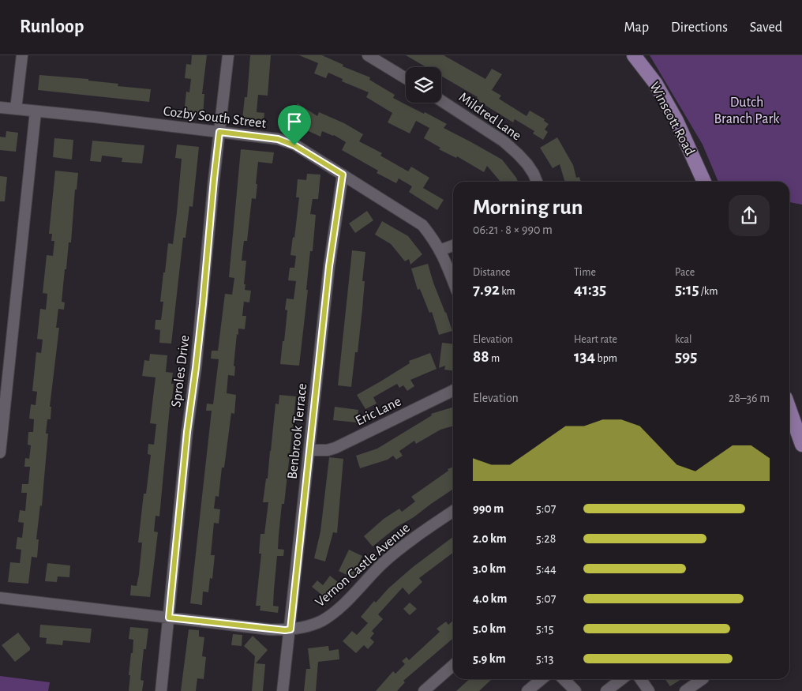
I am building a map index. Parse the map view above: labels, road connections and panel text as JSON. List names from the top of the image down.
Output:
{
  "streets": {
    "main road": ["Winscott Road"],
    "street": [
      "Mildred Lane",
      "Cozby South Street",
      "Sproles Drive",
      "Eric Lane",
      "Benbrook Terrace",
      "Vernon Castle Avenue"
    ]
  },
  "crossings": [
    ["Cozby South Street", "Sproles Drive"],
    ["Cozby South Street", "Benbrook Terrace"],
    ["Sproles Drive", "Vernon Castle Avenue"],
    ["Eric Lane", "Benbrook Terrace"],
    ["Benbrook Terrace", "Vernon Castle Avenue"]
  ],
  "parks": ["Dutch Branch Park"],
  "page": {
    "header": "Runloop",
    "nav": ["Map", "Directions", "Saved"],
    "heading": ["Morning run", "06:21 · 8 × 990 m"],
    "stats": [
      ["Distance", "7.92 km"],
      ["Time", "41:35"],
      ["Pace", "5:15 /km"],
      ["Elevation", "88 m"],
      ["Heart rate", "134 bpm"],
      ["kcal", "595"]
    ],
    "chart": ["Elevation", "28–36 m"],
    "list": [
      {
        "name": "990 m",
        "note": "5:07"
      },
      {
        "name": "2.0 km",
        "note": "5:28"
      },
      {
        "name": "3.0 km",
        "note": "5:44"
      },
      {
        "name": "4.0 km",
        "note": "5:07"
      },
      {
        "name": "5.0 km",
        "note": "5:15"
      },
      {
        "name": "5.9 km",
        "note": "5:13"
      }
    ]
  }
}
